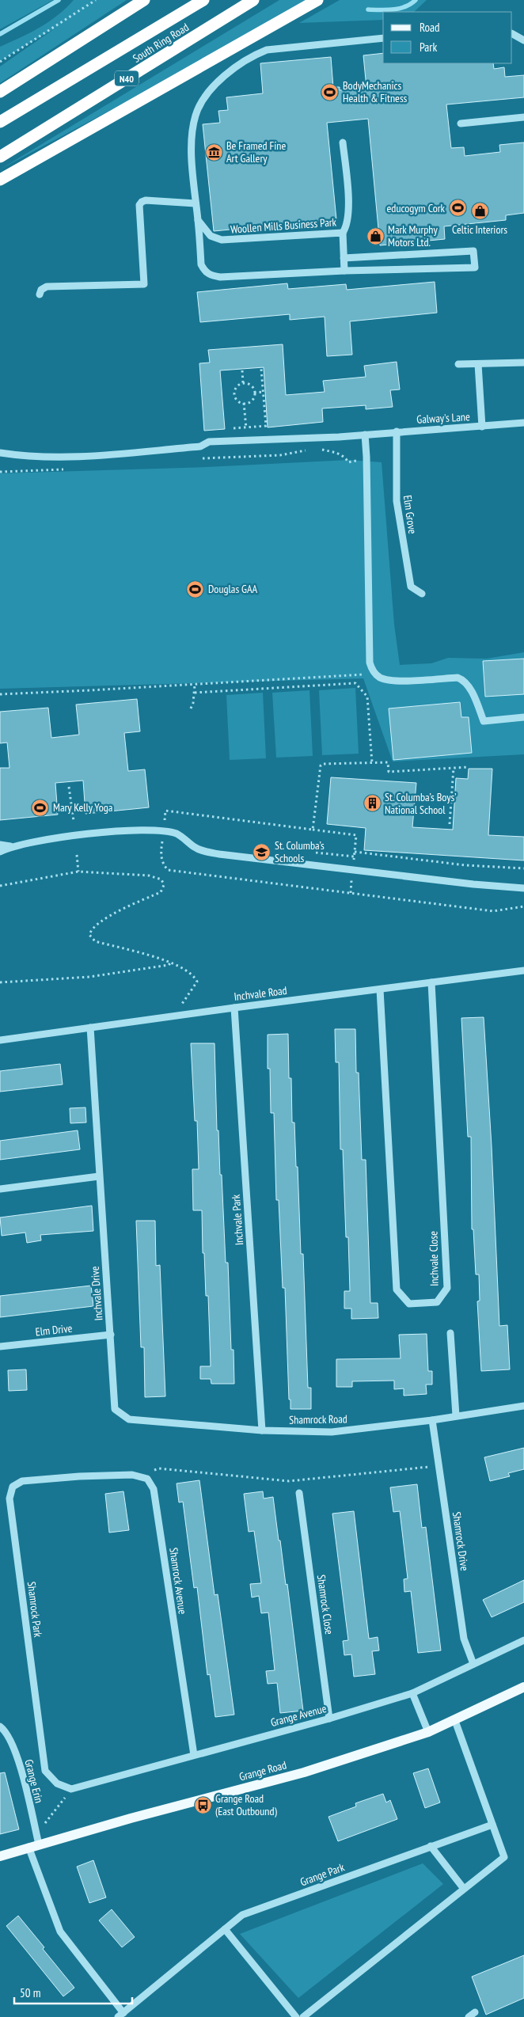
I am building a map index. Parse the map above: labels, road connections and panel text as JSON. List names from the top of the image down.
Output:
{
  "streets": {
    "highway": ["South Ring Road", "N40"],
    "main road": ["Grange Road"],
    "street": [
      "Woollen Mills Business Park",
      "Galway's Lane",
      "Elm Grove",
      "Inchvale Road",
      "Inchvale Park",
      "Inchvale Close",
      "Inchvale Drive",
      "Elm Drive",
      "Shamrock Road",
      "Shamrock Drive",
      "Shamrock Avenue",
      "Shamrock Close",
      "Shamrock Park",
      "Grange Avenue",
      "Grange Erin",
      "Grange Park"
    ]
  },
  "crossings": [
    ["Galway's Lane", "Elm Grove"],
    ["Inchvale Road", "Inchvale Park"],
    ["Inchvale Road", "Inchvale Close"],
    ["Inchvale Road", "Inchvale Drive"],
    ["Inchvale Park", "Shamrock Road"],
    ["Inchvale Drive", "Elm Drive"],
    ["Inchvale Drive", "Shamrock Road"],
    ["Shamrock Road", "Shamrock Drive"],
    ["Shamrock Drive", "Grange Avenue"],
    ["Shamrock Avenue", "Shamrock Park"],
    ["Shamrock Avenue", "Grange Avenue"],
    ["Shamrock Close", "Grange Avenue"],
    ["Shamrock Park", "Grange Avenue"],
    ["Grange Road", "Grange Erin"],
    ["Grange Road", "Grange Park"],
    ["Grange Erin", "Grange Park"]
  ],
  "places": {
    "sports": [
      "BodyMechanics Health & Fitness",
      "educogym Cork",
      "Douglas GAA",
      "Mary Kelly Yoga"
    ],
    "museum": ["Be Framed Fine Art Gallery"],
    "shop": ["Celtic Interiors", "Mark Murphy Motors Ltd."],
    "building": ["St. Columba’s Boys’ National School"],
    "school or university": ["St. Columba’s Schools"],
    "bus stop": ["Grange Road (East Outbound)"]
  },
  "legend": ["Road", "Park"],
  "scale_bar": "50 m"
}
